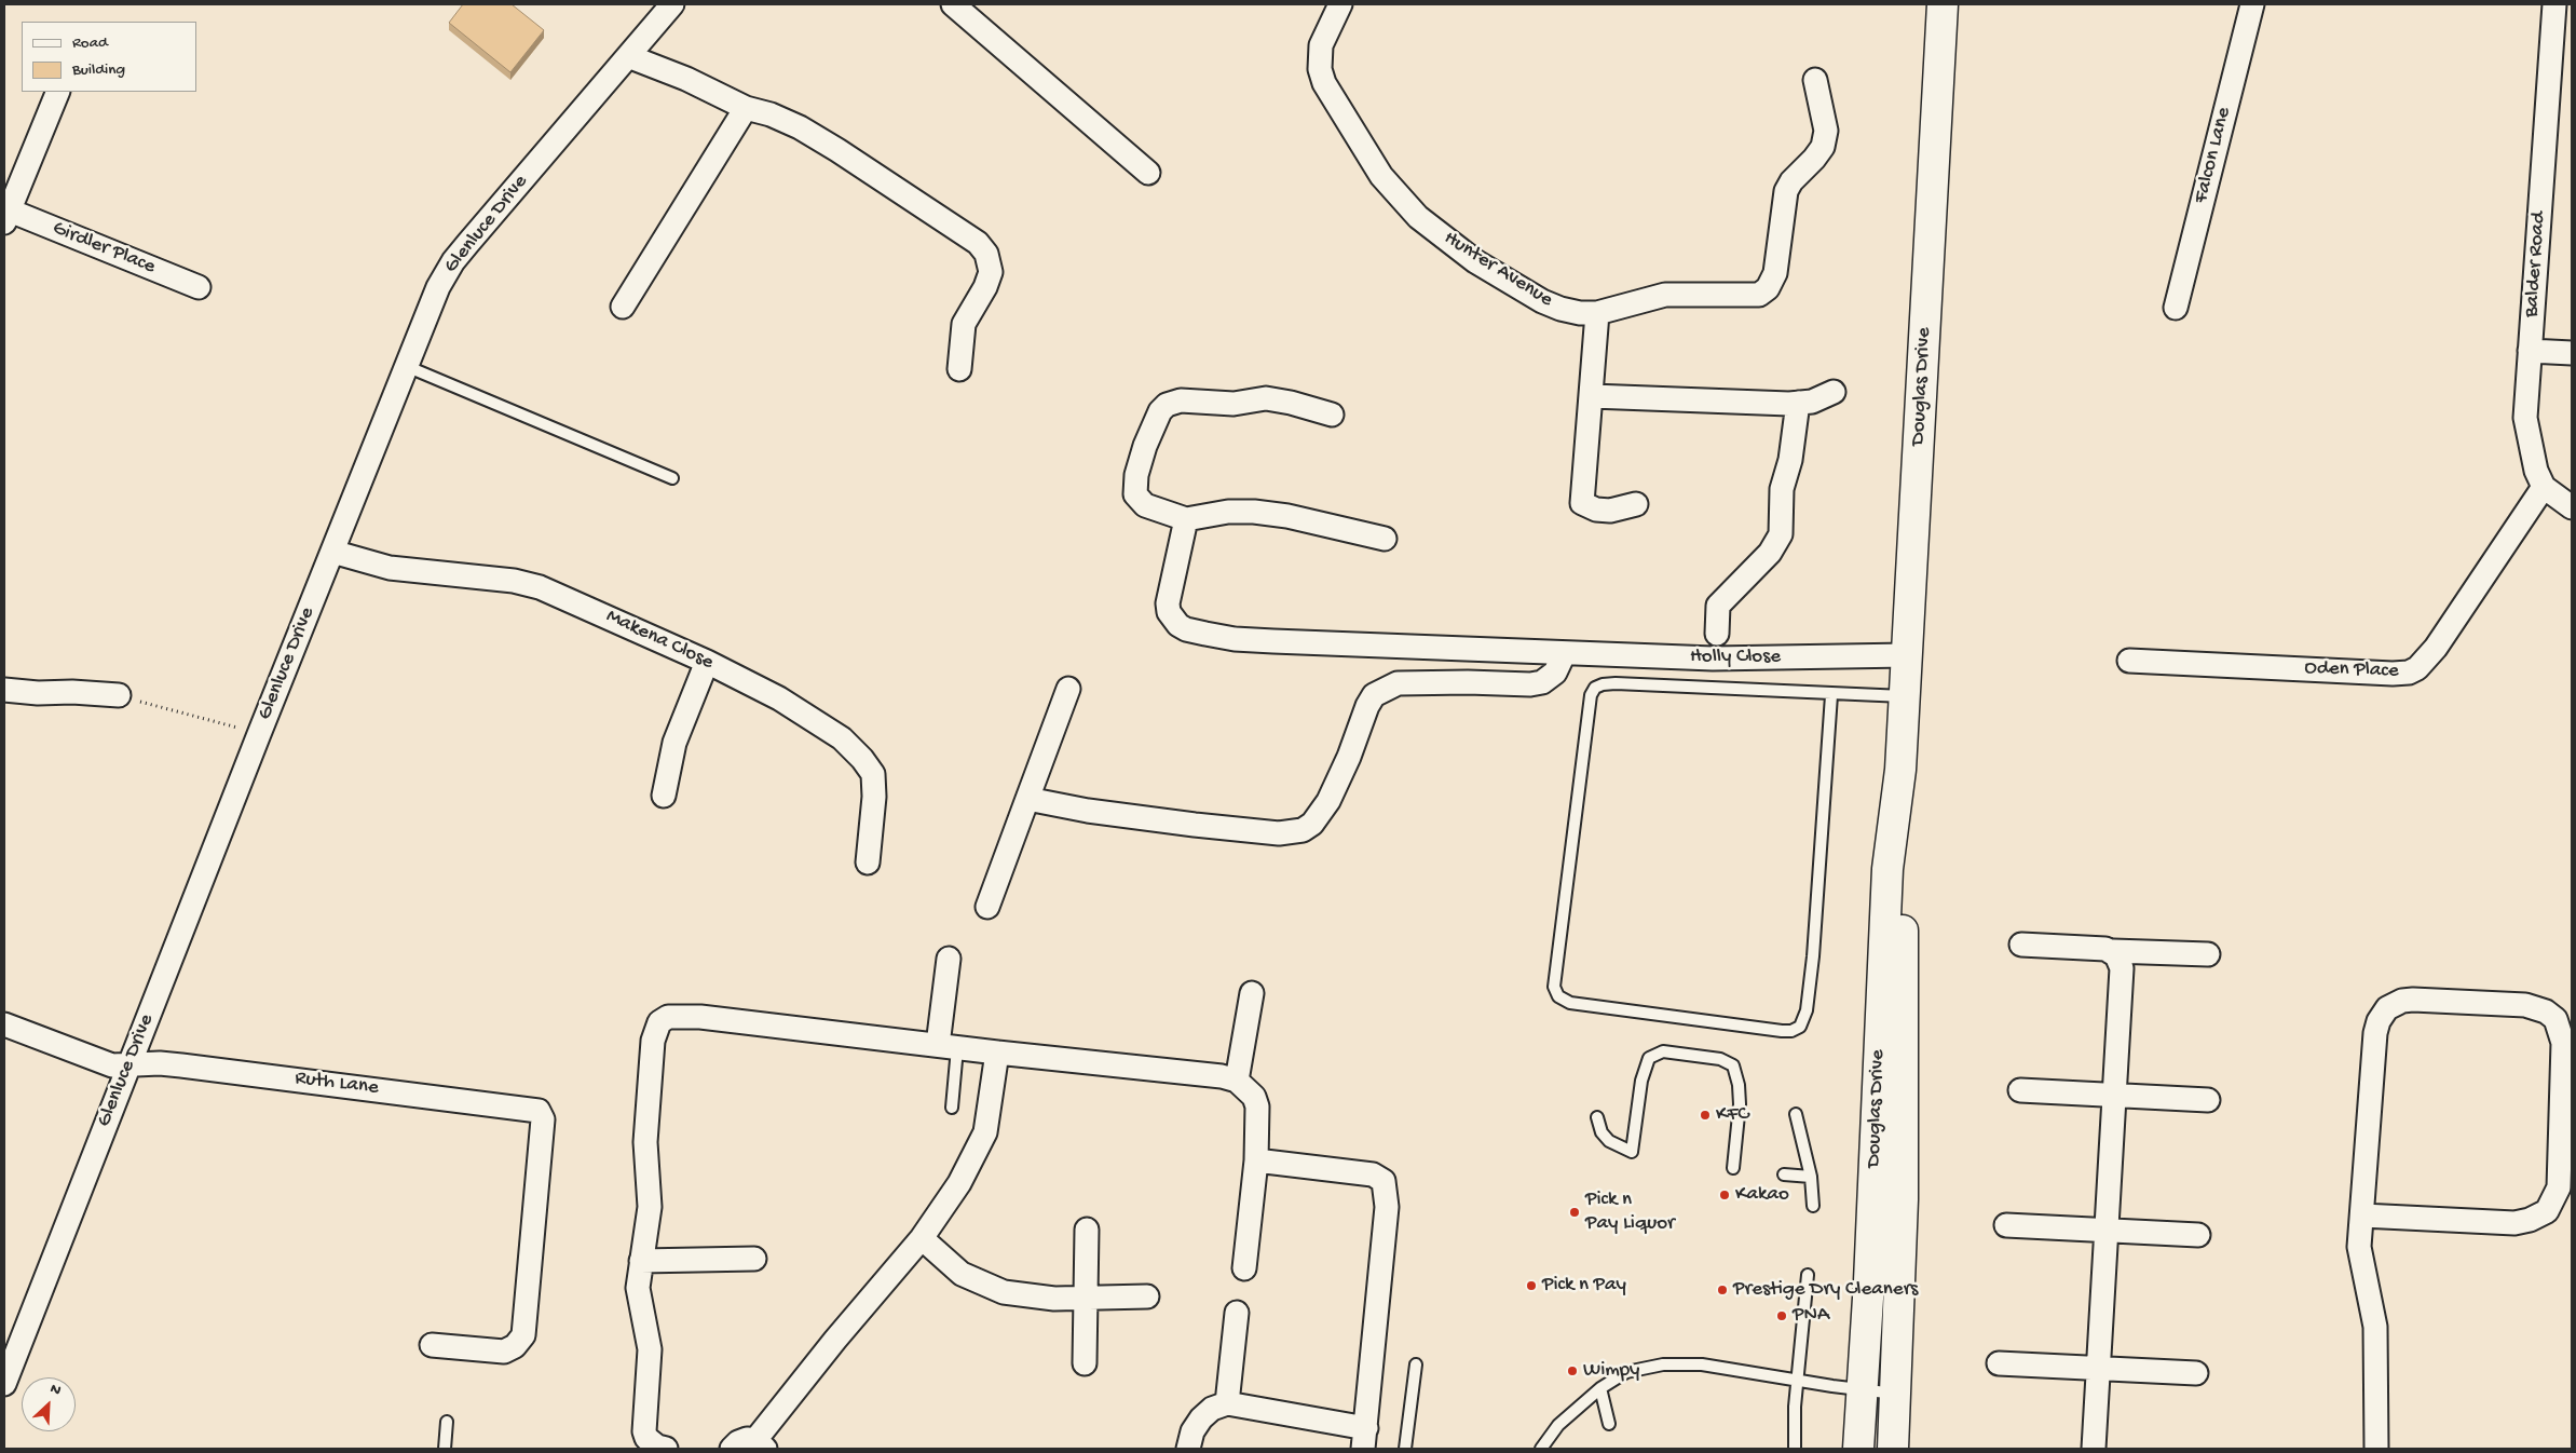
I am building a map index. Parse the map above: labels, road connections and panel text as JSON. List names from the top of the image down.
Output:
{
  "streets": {
    "street": [
      "Falcon Lane",
      "Glenluce Drive",
      "Girdler Place",
      "Balder Road",
      "Hunter Avenue",
      "Douglas Drive",
      "Makena Close",
      "Holly Close",
      "Oden Place",
      "Ruth Lane"
    ]
  },
  "crossings": [
    ["Glenluce Drive", "Makena Close"],
    ["Glenluce Drive", "Ruth Lane"],
    ["Balder Road", "Oden Place"],
    ["Douglas Drive", "Holly Close"]
  ],
  "places": [
    "KFC",
    "Kakao",
    "Pick n Pay Liquor",
    "Pick n Pay",
    "Prestige Dry Cleaners",
    "PNA",
    "Wimpy"
  ],
  "legend": ["Road", "Building"],
  "north": "top right"
}
